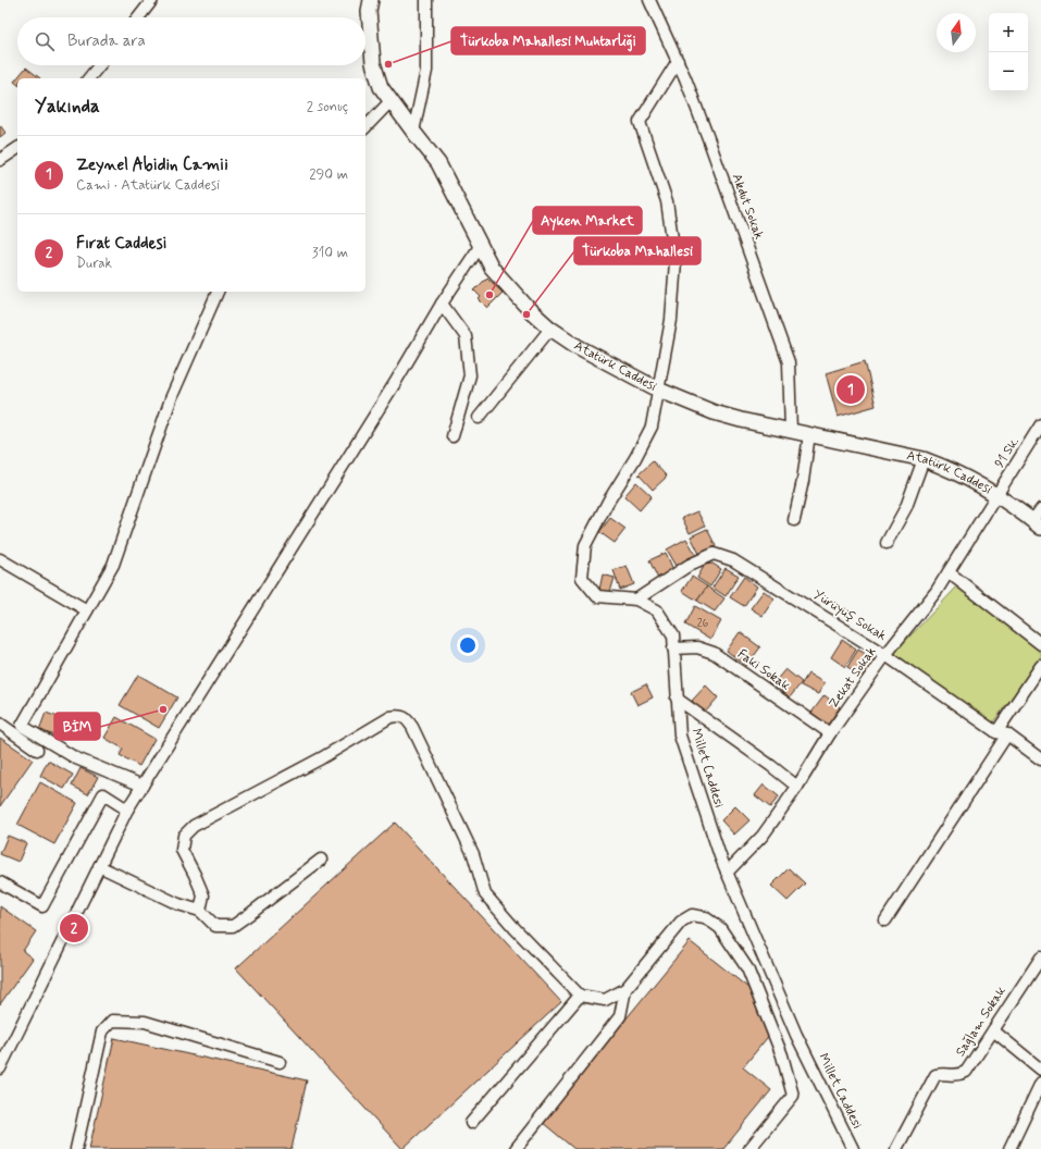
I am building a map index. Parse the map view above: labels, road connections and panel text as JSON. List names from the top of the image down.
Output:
{
  "streets": {
    "main road": ["Atatürk Caddesi"],
    "street": [
      "Akdut Sokak",
      "91 Sk.",
      "Yürüyüş Sokak",
      "Faki Sokak",
      "Zekat Sokak",
      "Millet Caddesi",
      "Sağlam Sokak"
    ]
  },
  "crossings": [
    ["Akdut Sokak", "Atatürk Caddesi"],
    ["Akdut Sokak", "Millet Caddesi"],
    ["Atatürk Caddesi", "91 Sk."],
    ["Atatürk Caddesi", "Zekat Sokak"],
    ["Atatürk Caddesi", "Millet Caddesi"],
    ["91 Sk.", "Zekat Sokak"],
    ["Yürüyüş Sokak", "Zekat Sokak"],
    ["Yürüyüş Sokak", "Millet Caddesi"],
    ["Faki Sokak", "Zekat Sokak"],
    ["Faki Sokak", "Millet Caddesi"],
    ["Zekat Sokak", "Millet Caddesi"]
  ],
  "places": [
    "Türkoba Mahallesi Muhtarliği",
    "Ayken Market",
    "Türkoba Mahallesi",
    "BİM"
  ],
  "house_numbers": ["26"],
  "north": "top",
  "page": {
    "map_buttons": ["+", "−"],
    "search": "Burada ara",
    "heading": ["Yakında", "2 sonuç"],
    "list": [
      {
        "mark": "1",
        "name": "Zeynel Abidin Camii",
        "note": "Cami · Atatürk Caddesi",
        "value": "290 m"
      },
      {
        "mark": "2",
        "name": "Fırat Caddesi",
        "note": "Durak",
        "value": "310 m"
      }
    ],
    "pins": ["1", "2"]
  }
}
